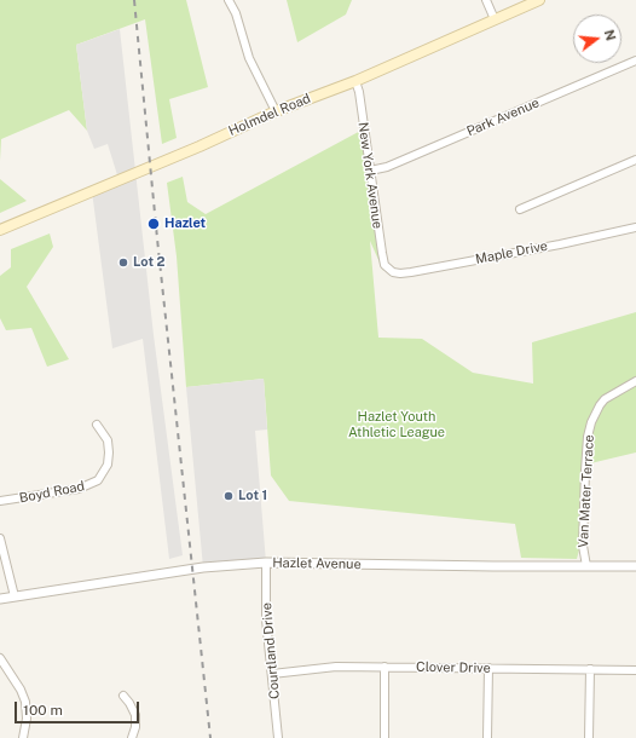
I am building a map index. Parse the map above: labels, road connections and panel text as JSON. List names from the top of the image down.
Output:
{
  "streets": {
    "main road": ["Holmdel Road"],
    "street": [
      "Park Avenue",
      "New York Avenue",
      "Maple Drive",
      "Van Mater Terrace",
      "Boyd Road",
      "Hazlet Avenue",
      "Courtland Drive",
      "Clover Drive"
    ]
  },
  "crossings": [
    ["Holmdel Road", "New York Avenue"],
    ["Park Avenue", "New York Avenue"],
    ["New York Avenue", "Maple Drive"],
    ["Van Mater Terrace", "Hazlet Avenue"],
    ["Hazlet Avenue", "Courtland Drive"],
    ["Courtland Drive", "Clover Drive"]
  ],
  "parks": ["Hazlet Youth Athletic League"],
  "places": ["Hazlet", "Lot 2", "Lot 1"],
  "scale_bar": "100 m",
  "north": "right"
}
